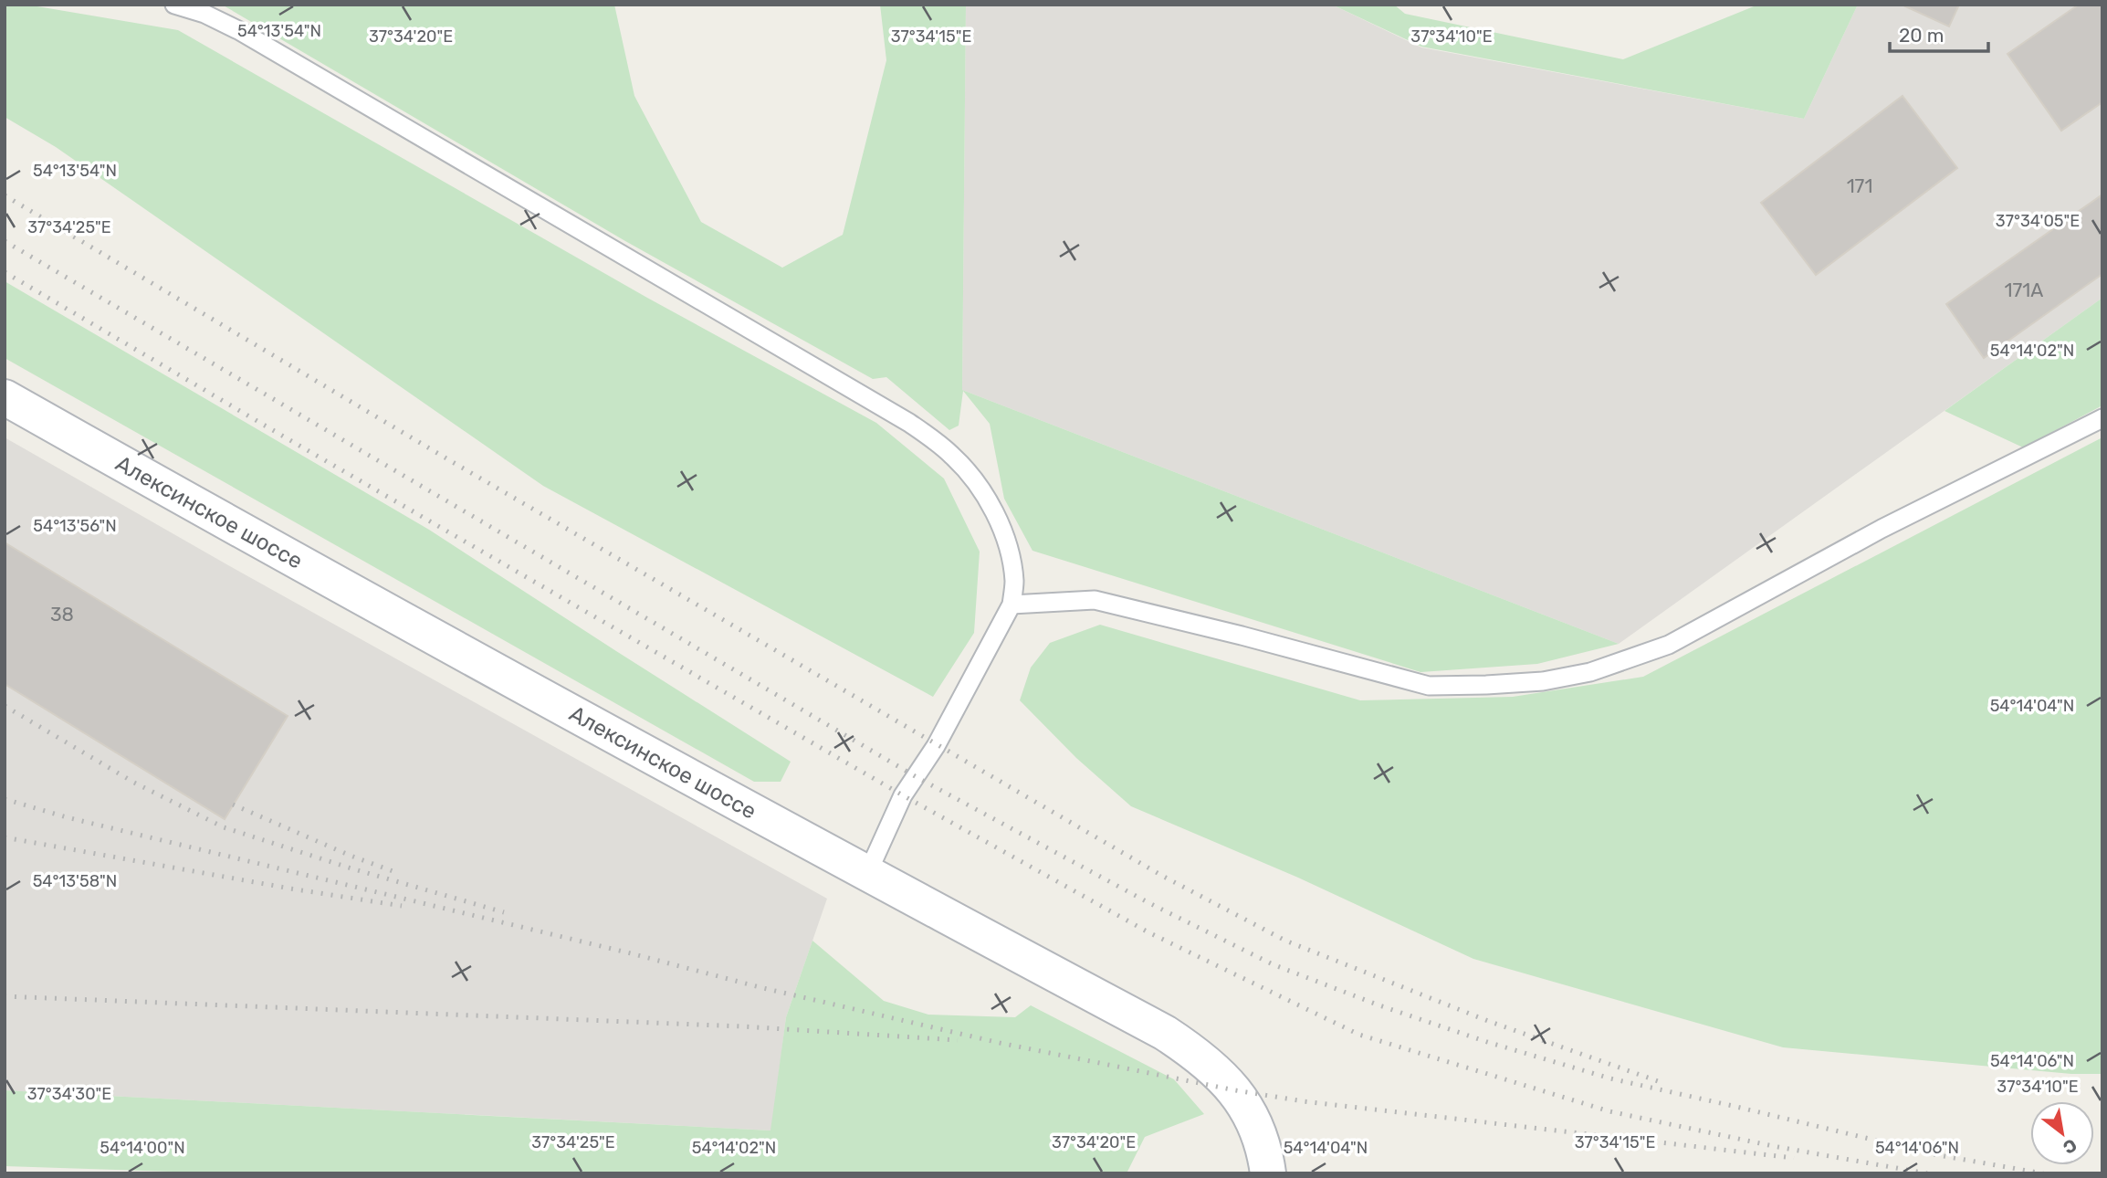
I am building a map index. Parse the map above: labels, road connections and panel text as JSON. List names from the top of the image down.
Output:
{
  "streets": {
    "main road": ["Алексинское шоссе"]
  },
  "house_numbers": ["171", "171А", "38"],
  "scale_bar": "20 m",
  "north": "bottom right",
  "coordinates": [
    "54°13'54\"N",
    "37°34'20\"E",
    "37°34'15\"E",
    "37°34'10\"E",
    "37°34'05\"E",
    "37°34'25\"E",
    "54°14'02\"N",
    "54°13'56\"N",
    "54°14'04\"N",
    "54°13'58\"N",
    "54°14'06\"N",
    "37°34'30\"E",
    "54°14'00\"N"
  ]
}
